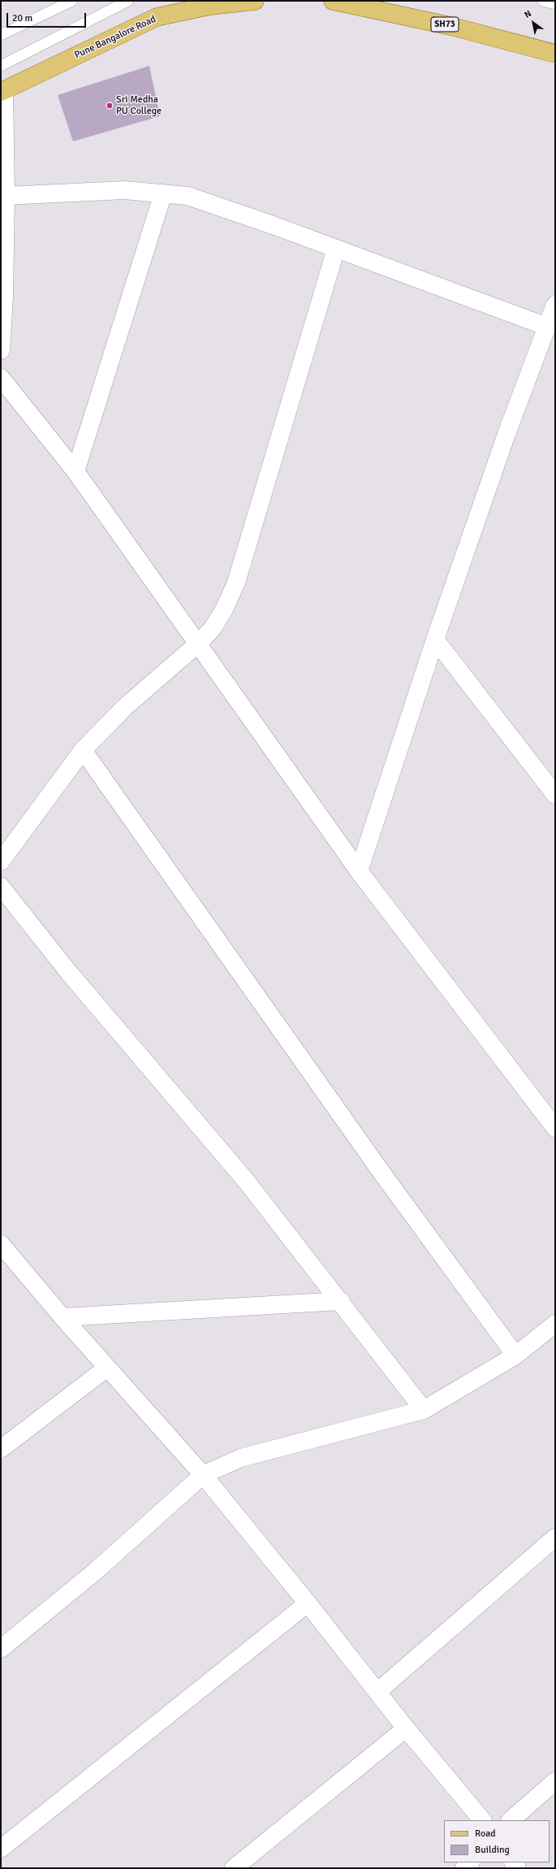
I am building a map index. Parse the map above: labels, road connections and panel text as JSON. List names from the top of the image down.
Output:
{
  "streets": {
    "main road": ["SH73", "Pune Bangalore Road"]
  },
  "places": ["Sri Medha PU College"],
  "legend": ["Road", "Building"],
  "scale_bar": "20 m",
  "north": "top left"
}
